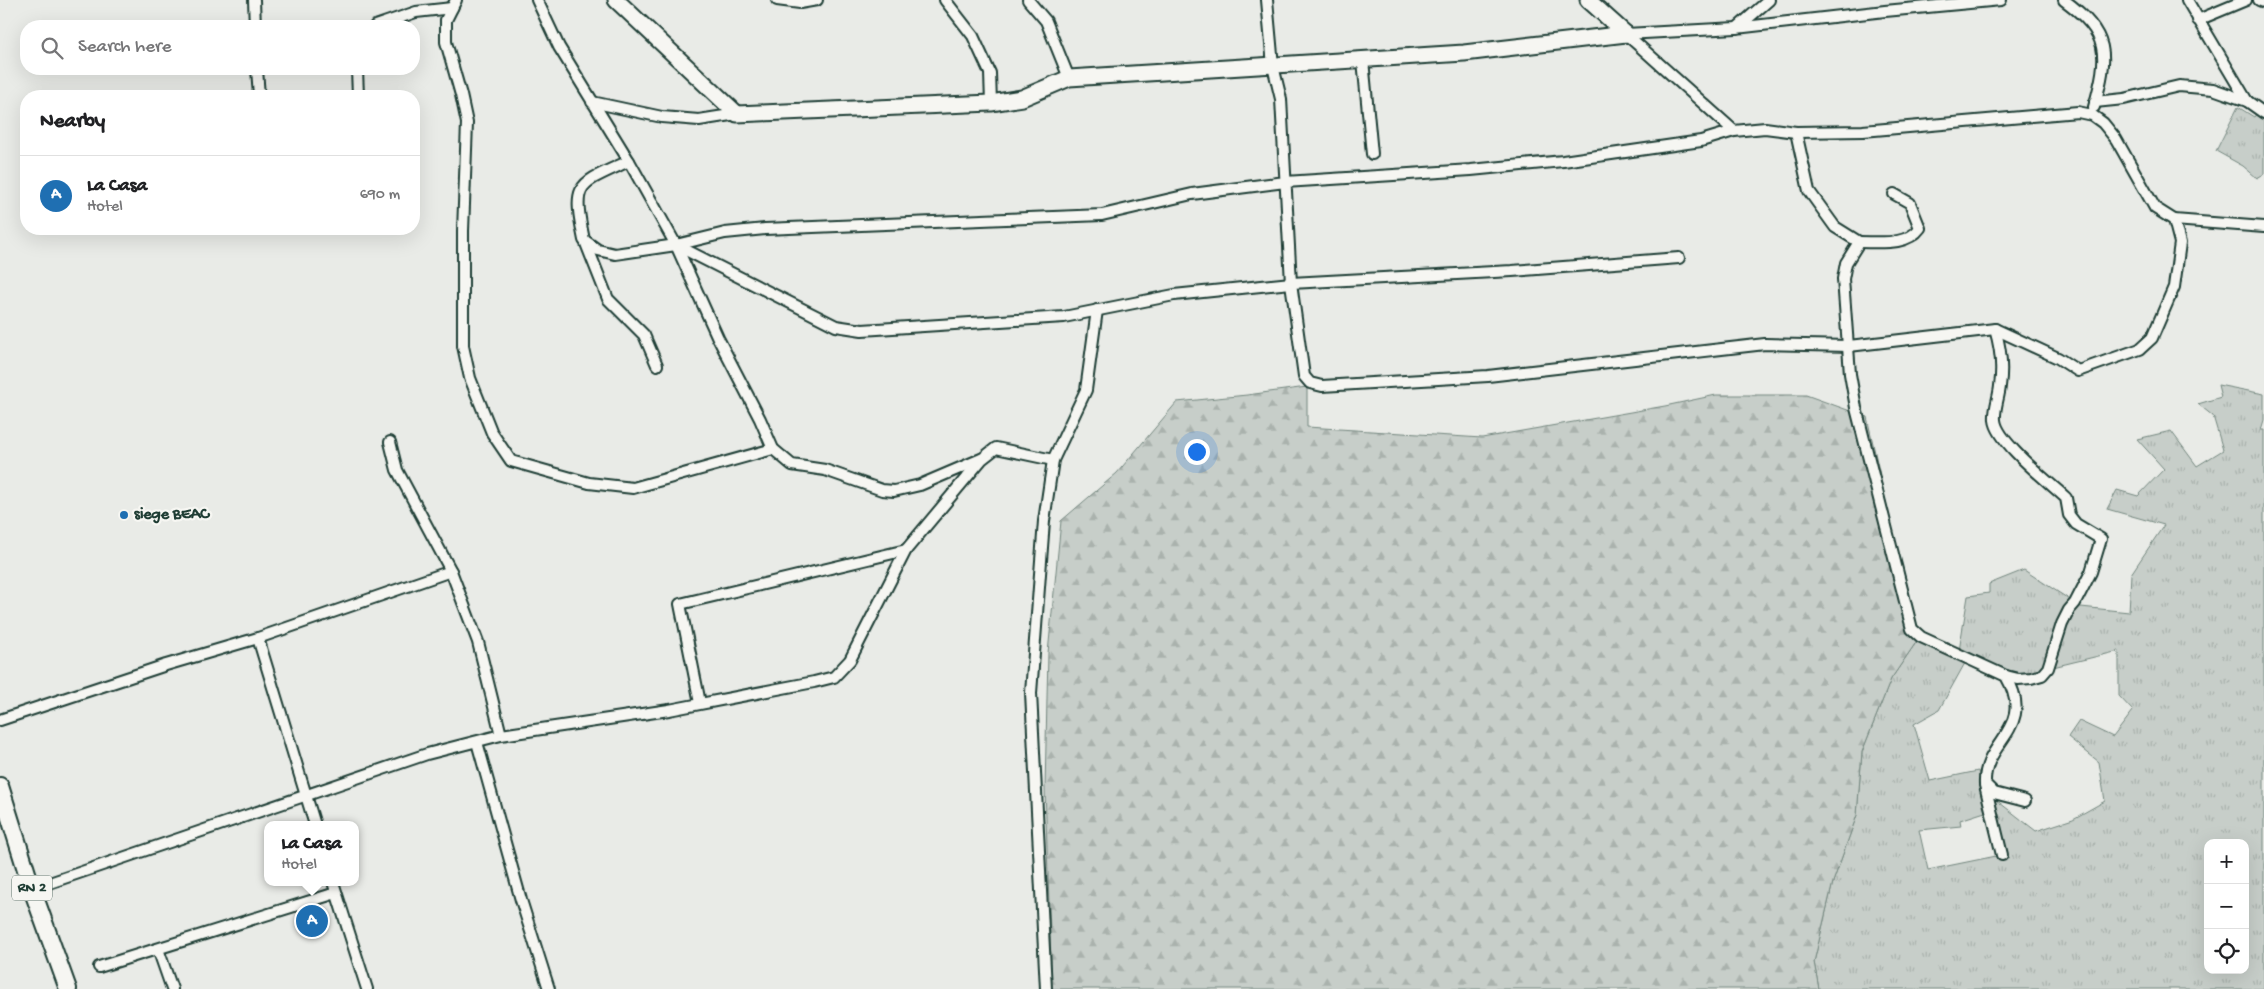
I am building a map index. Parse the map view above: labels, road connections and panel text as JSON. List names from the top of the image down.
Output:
{
  "streets": {
    "main road": ["RN 2"]
  },
  "places": ["siege BEAC"],
  "page": {
    "search": "Search here",
    "heading": "Nearby",
    "list": [
      {
        "mark": "A",
        "name": "La Casa",
        "note": "Hotel",
        "value": "690 m"
      }
    ],
    "popup": ["La Casa", "Hotel"],
    "map_buttons": ["+", "−"],
    "pins": "A"
  }
}
